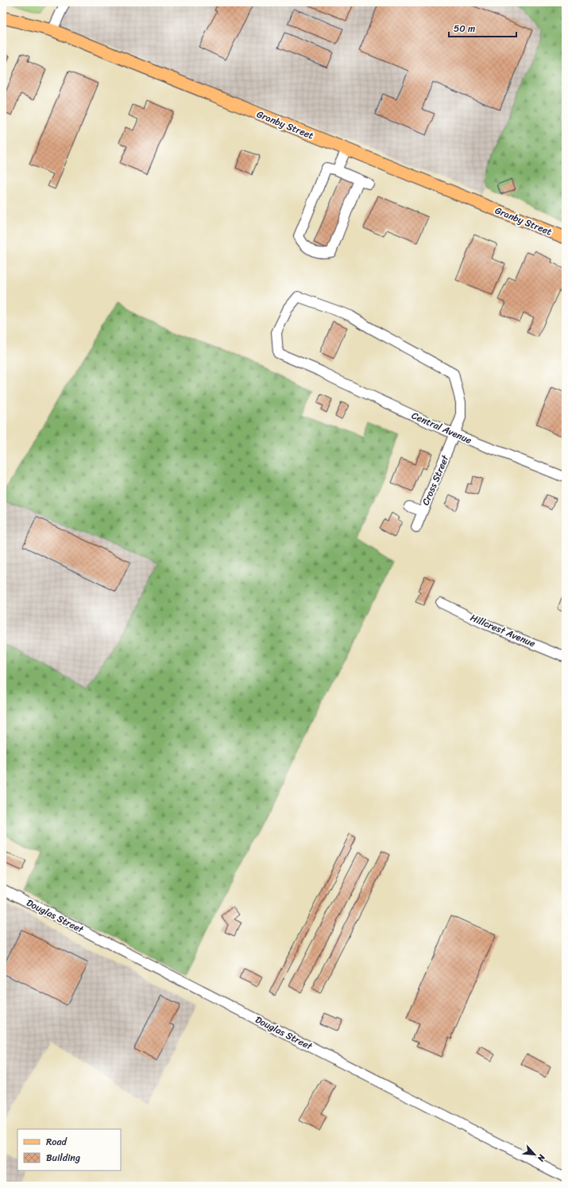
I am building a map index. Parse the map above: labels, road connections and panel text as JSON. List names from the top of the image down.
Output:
{
  "streets": {
    "main road": ["Granby Street"],
    "street": [
      "Central Avenue",
      "Cross Street",
      "Hillcrest Avenue",
      "Douglas Street"
    ]
  },
  "crossings": [
    ["Central Avenue", "Cross Street"]
  ],
  "legend": ["Road", "Building"],
  "scale_bar": "50 m",
  "north": "bottom right"
}
